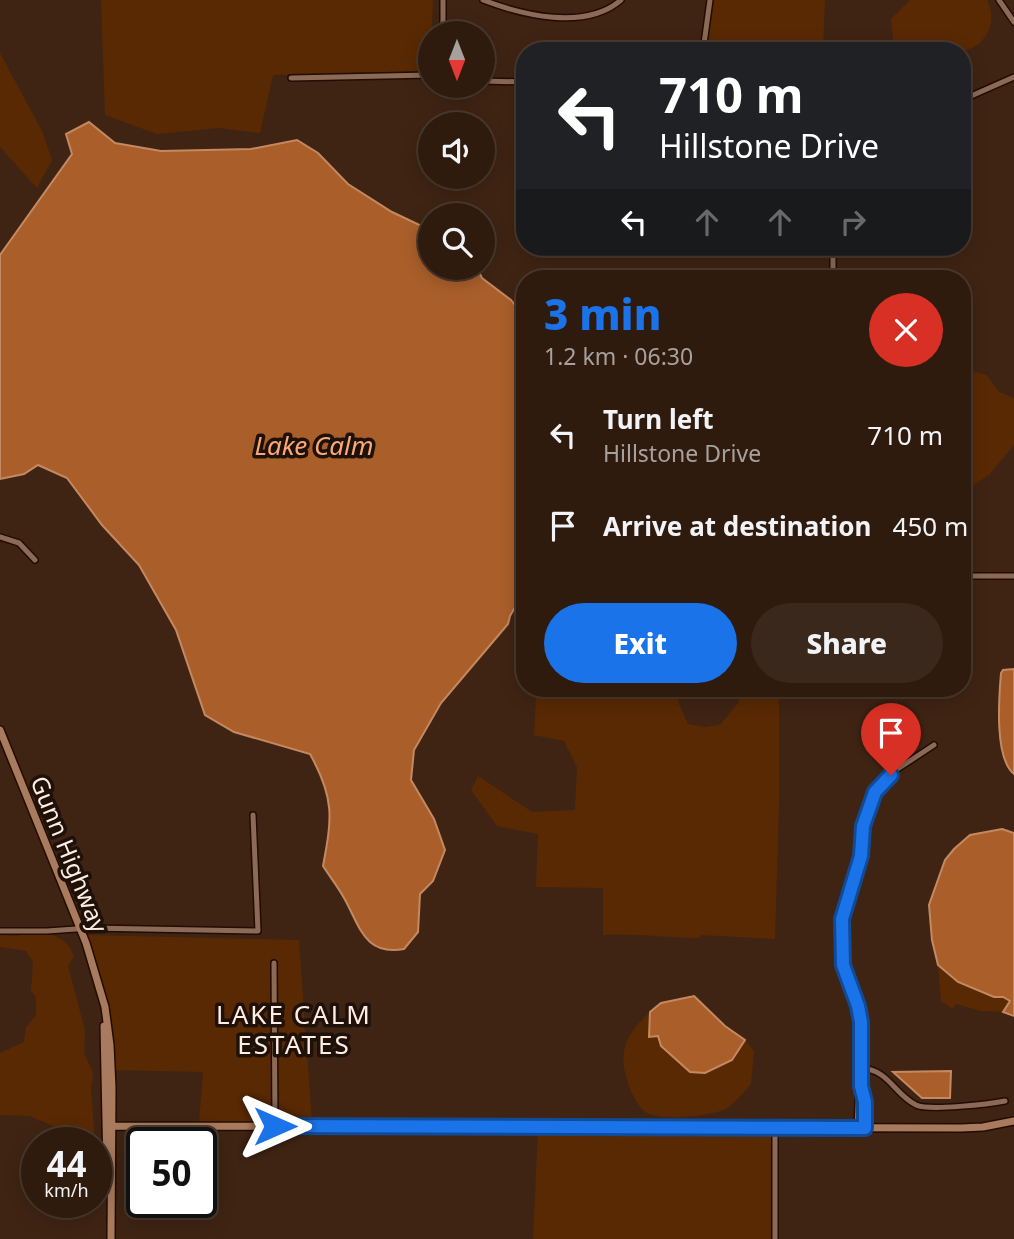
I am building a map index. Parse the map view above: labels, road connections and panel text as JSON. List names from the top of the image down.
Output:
{
  "streets": {
    "main road": ["Gunn Highway"]
  },
  "districts": ["LAKE CALM ESTATES"],
  "water": ["Lake Calm"],
  "north": "bottom",
  "page": {
    "turn": ["710 m", "Hillstone Drive"],
    "heading": ["3 min", "1.2 km · 06:30"],
    "list": [
      {
        "name": "Turn left",
        "note": "Hillstone Drive",
        "value": "710 m"
      },
      {
        "name": "Arrive at destination",
        "value": "450 m"
      }
    ],
    "buttons": ["Exit", "Share"],
    "speed": "44 km/h",
    "limit": "50"
  }
}
